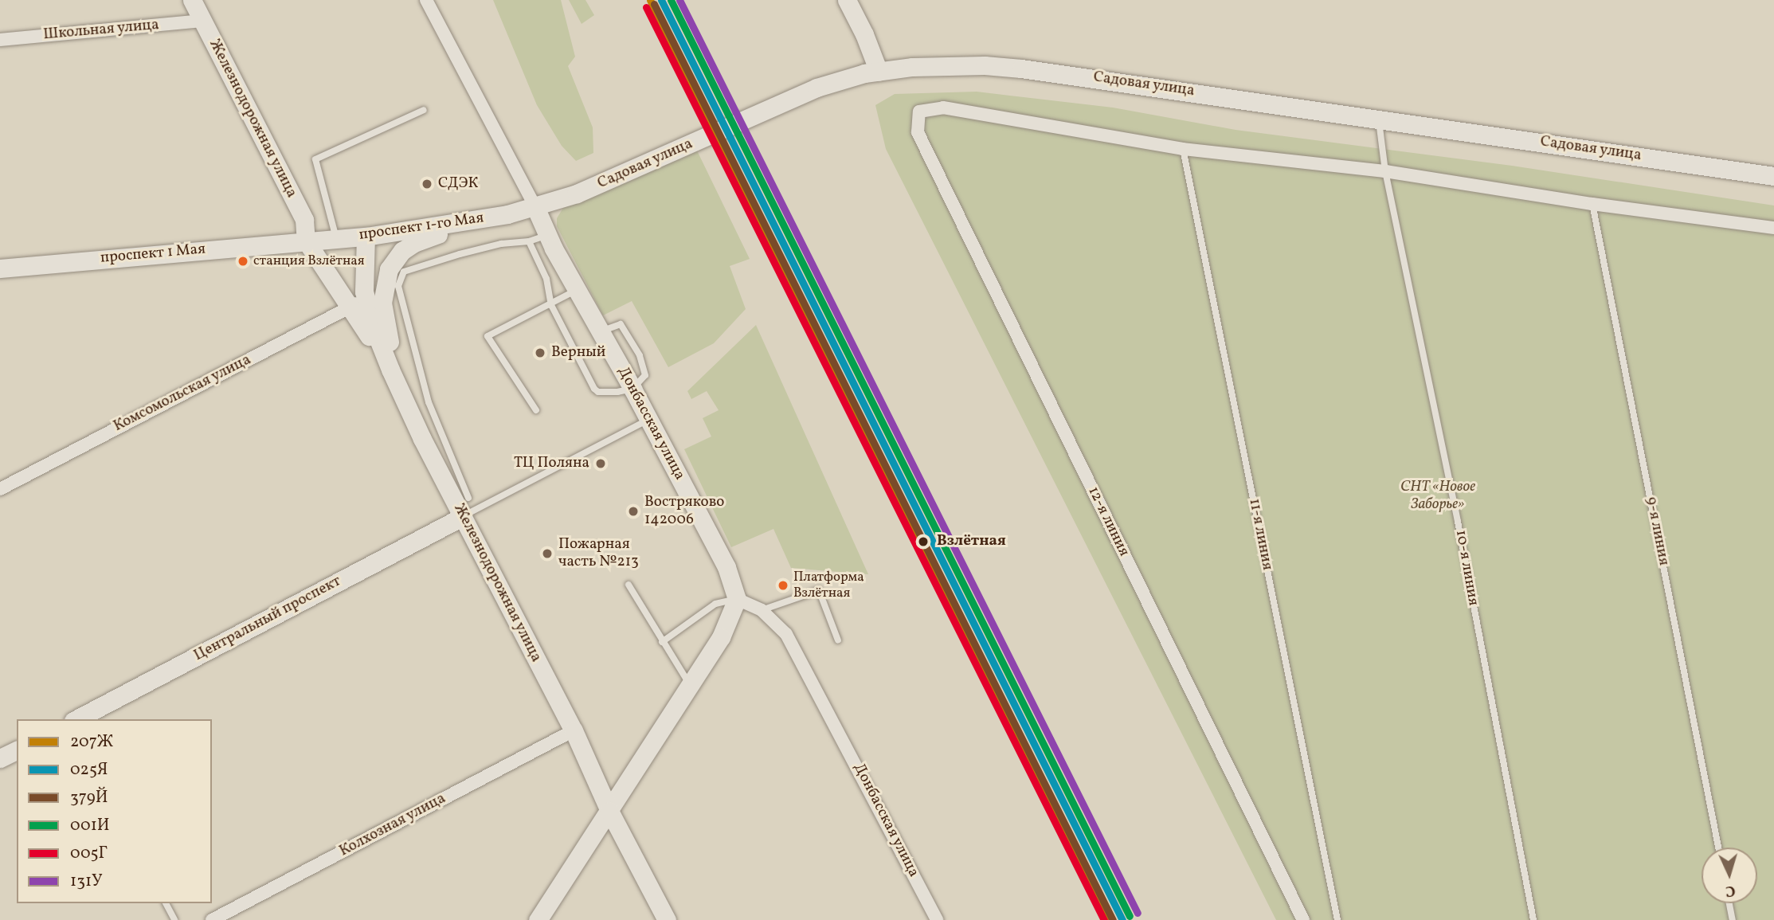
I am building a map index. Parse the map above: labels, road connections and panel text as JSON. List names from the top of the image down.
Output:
{
  "streets": {
    "main road": [
      "Садовая улица",
      "Железнодорожная улица",
      "проспект 1-го Мая",
      "проспект 1 Мая",
      "Донбасская улица",
      "Центральный проспект"
    ],
    "street": [
      "Школьная улица",
      "Комсомольская улица",
      "12-я линия",
      "Колхозная улица"
    ],
    "lane": ["9-я линия", "11-я линия", "10-я линия"]
  },
  "crossings": [
    ["Школьная улица", "Железнодорожная улица"],
    ["Садовая улица", "проспект 1-го Мая"],
    ["Садовая улица", "Донбасская улица"],
    ["Садовая улица", "10-я линия"],
    ["Железнодорожная улица", "проспект 1-го Мая"],
    ["Железнодорожная улица", "проспект 1 Мая"],
    ["Железнодорожная улица", "Комсомольская улица"],
    ["Железнодорожная улица", "Центральный проспект"],
    ["Железнодорожная улица", "Колхозная улица"],
    ["проспект 1-го Мая", "проспект 1 Мая"],
    ["проспект 1-го Мая", "Донбасская улица"],
    ["12-я линия", "11-я линия"]
  ],
  "parks": ["СНТ «Новое Заборье»"],
  "places": [
    "СДЭК",
    "станция Взлётная",
    "Верный",
    "ТЦ Поляна",
    "Востряково 142006",
    "Взлётная",
    "Пожарная часть №213",
    "Платформа Взлётная"
  ],
  "lines": [
    "transit line 207Ж",
    "transit line 025Я",
    "transit line 001И",
    "transit line 131У",
    "transit line 379Й",
    "transit line 005Г"
  ],
  "legend": [
    "207Ж",
    "025Я",
    "379Й",
    "001И",
    "005Г",
    "131У"
  ],
  "north": "bottom"
}
